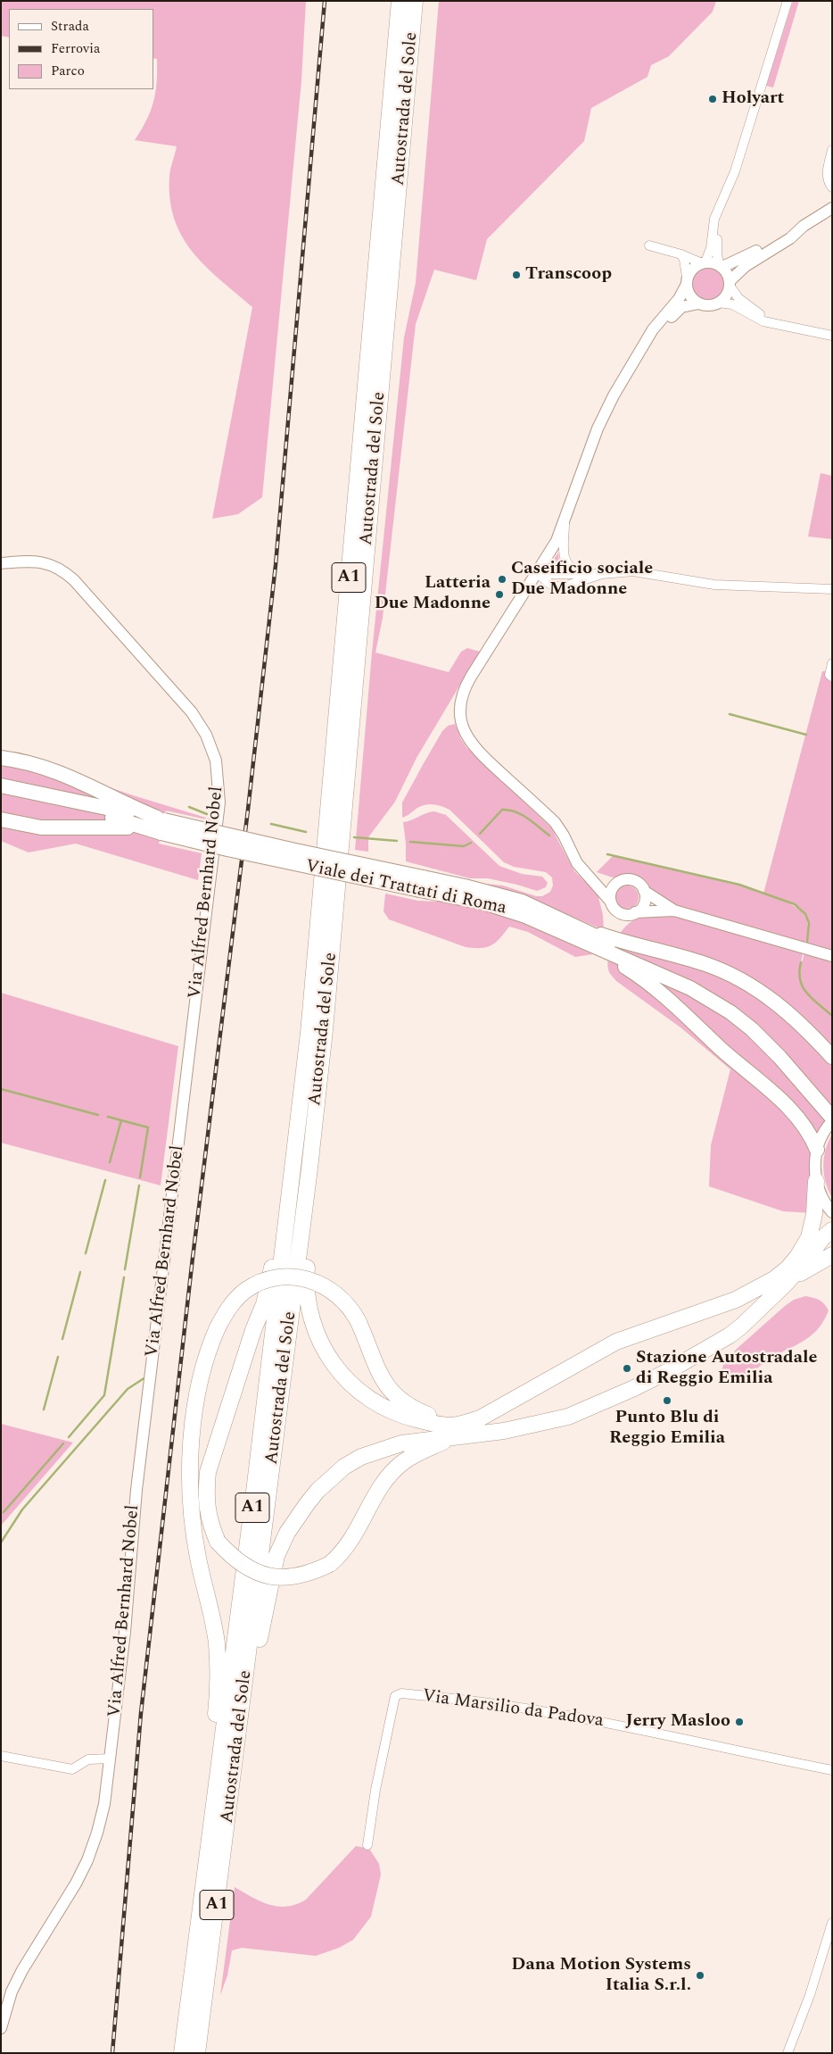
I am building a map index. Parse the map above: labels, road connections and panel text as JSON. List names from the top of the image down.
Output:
{
  "streets": {
    "highway": ["Autostrada del Sole", "A1", "Viale dei Trattati di Roma"],
    "street": ["Via Alfred Bernhard Nobel", "Via Marsilio da Padova"]
  },
  "places": [
    "Holyart",
    "Transcoop",
    "Caseificio sociale Due Madonne",
    "Latteria Due Madonne",
    "Stazione Autostradale di Reggio Emilia",
    "Punto Blu di Reggio Emilia",
    "Jerry Masloo",
    "Dana Motion Systems Italia S.r.l."
  ],
  "legend": ["Strada", "Ferrovia", "Parco"]
}
